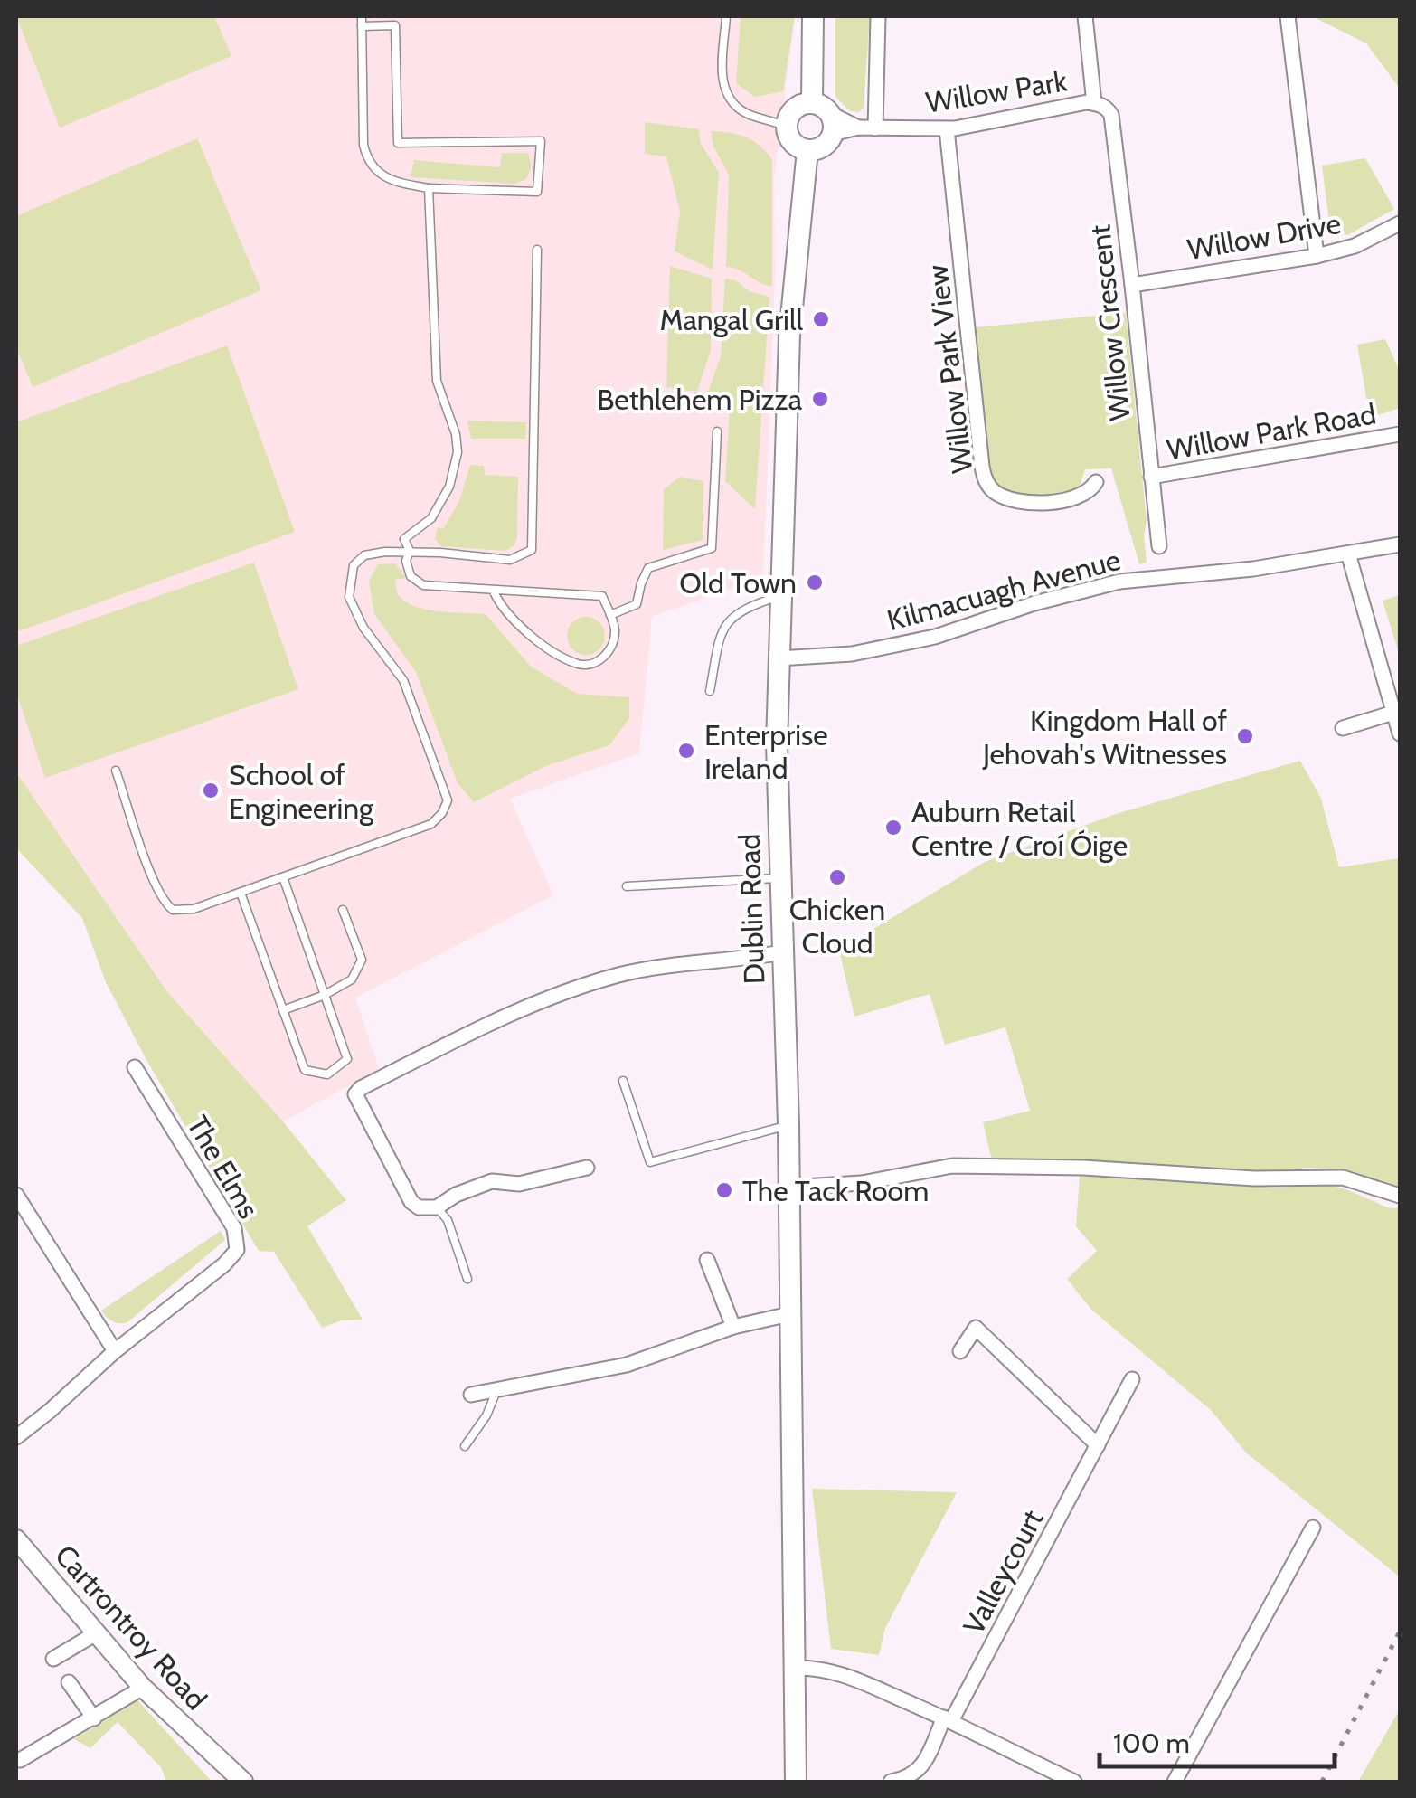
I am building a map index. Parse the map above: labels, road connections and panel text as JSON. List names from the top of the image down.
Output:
{
  "streets": {
    "main road": ["Dublin Road"],
    "street": [
      "Willow Park",
      "Willow Drive",
      "Willow Crescent",
      "Willow Park View",
      "Willow Park Road",
      "Kilmacuagh Avenue",
      "The Elms",
      "Valleycourt",
      "Cartrontroy Road"
    ]
  },
  "crossings": [
    ["Willow Park", "Willow Crescent"],
    ["Willow Park", "Willow Park View"],
    ["Willow Drive", "Willow Crescent"],
    ["Willow Crescent", "Willow Park Road"],
    ["Kilmacuagh Avenue", "Dublin Road"]
  ],
  "places": [
    "Mangal Grill",
    "Bethlehem Pizza",
    "Old Town",
    "Kingdom Hall of Jehovah's Witnesses",
    "Enterprise Ireland",
    "School of Engineering",
    "Auburn Retail Centre / Croí Óige",
    "Chicken Cloud",
    "The Tack Room"
  ],
  "scale_bar": "100 m"
}
